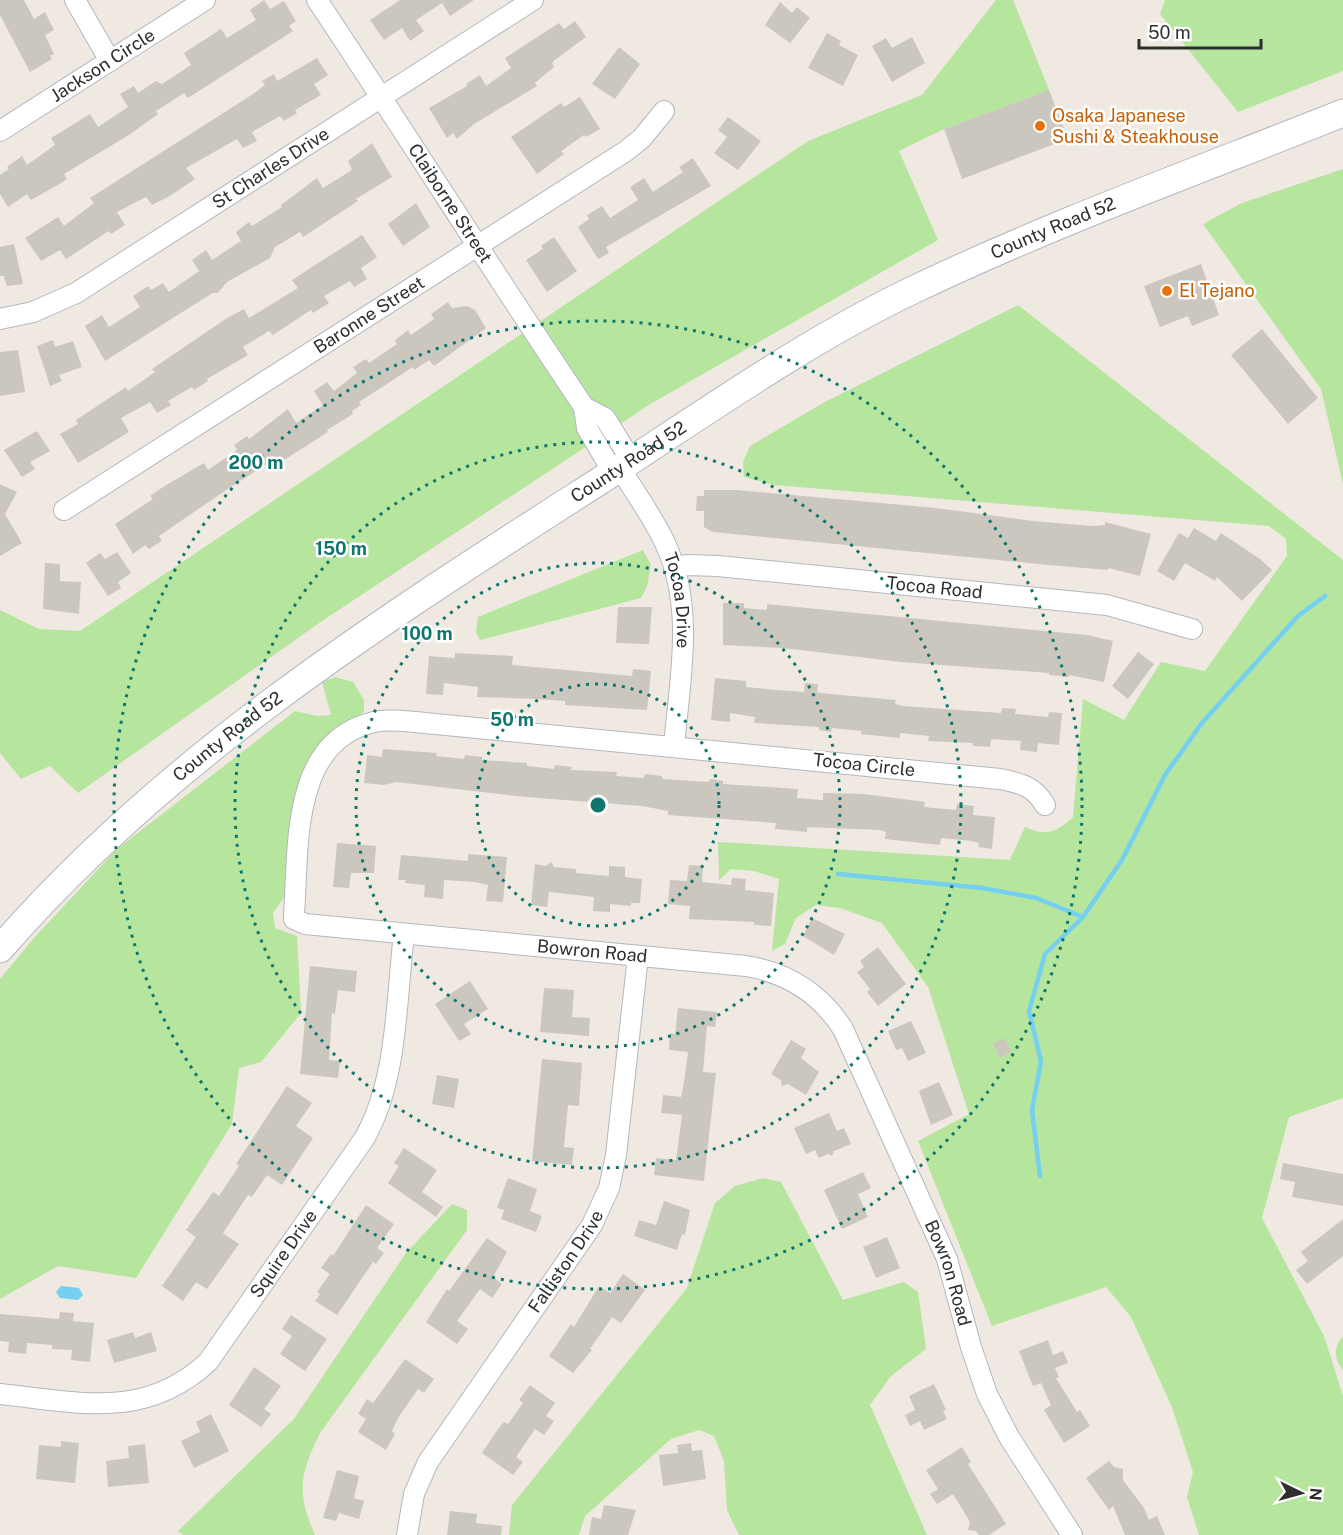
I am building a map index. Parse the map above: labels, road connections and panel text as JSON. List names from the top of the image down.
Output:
{
  "streets": {
    "main road": ["County Road 52"],
    "street": [
      "Jackson Circle",
      "St Charles Drive",
      "Claiborne Street",
      "Baronne Street",
      "Tocoa Road",
      "Tocoa Drive",
      "Tocoa Circle",
      "Bowron Road",
      "Squire Drive",
      "Falliston Drive"
    ]
  },
  "crossings": [
    ["St Charles Drive", "Claiborne Street"],
    ["Claiborne Street", "County Road 52"],
    ["Claiborne Street", "Baronne Street"],
    ["Claiborne Street", "Tocoa Drive"],
    ["County Road 52", "Tocoa Drive"],
    ["Tocoa Road", "Tocoa Drive"],
    ["Tocoa Drive", "Tocoa Circle"],
    ["Tocoa Drive", "Bowron Road"],
    ["Tocoa Circle", "Bowron Road"],
    ["Bowron Road", "Squire Drive"],
    ["Bowron Road", "Falliston Drive"]
  ],
  "places": ["Osaka Japanese Sushi & Steakhouse", "El Tejano"],
  "scale_bar": "50 m",
  "north": "right",
  "rings": [
    "200 m",
    "150 m",
    "100 m",
    "50 m"
  ]
}
